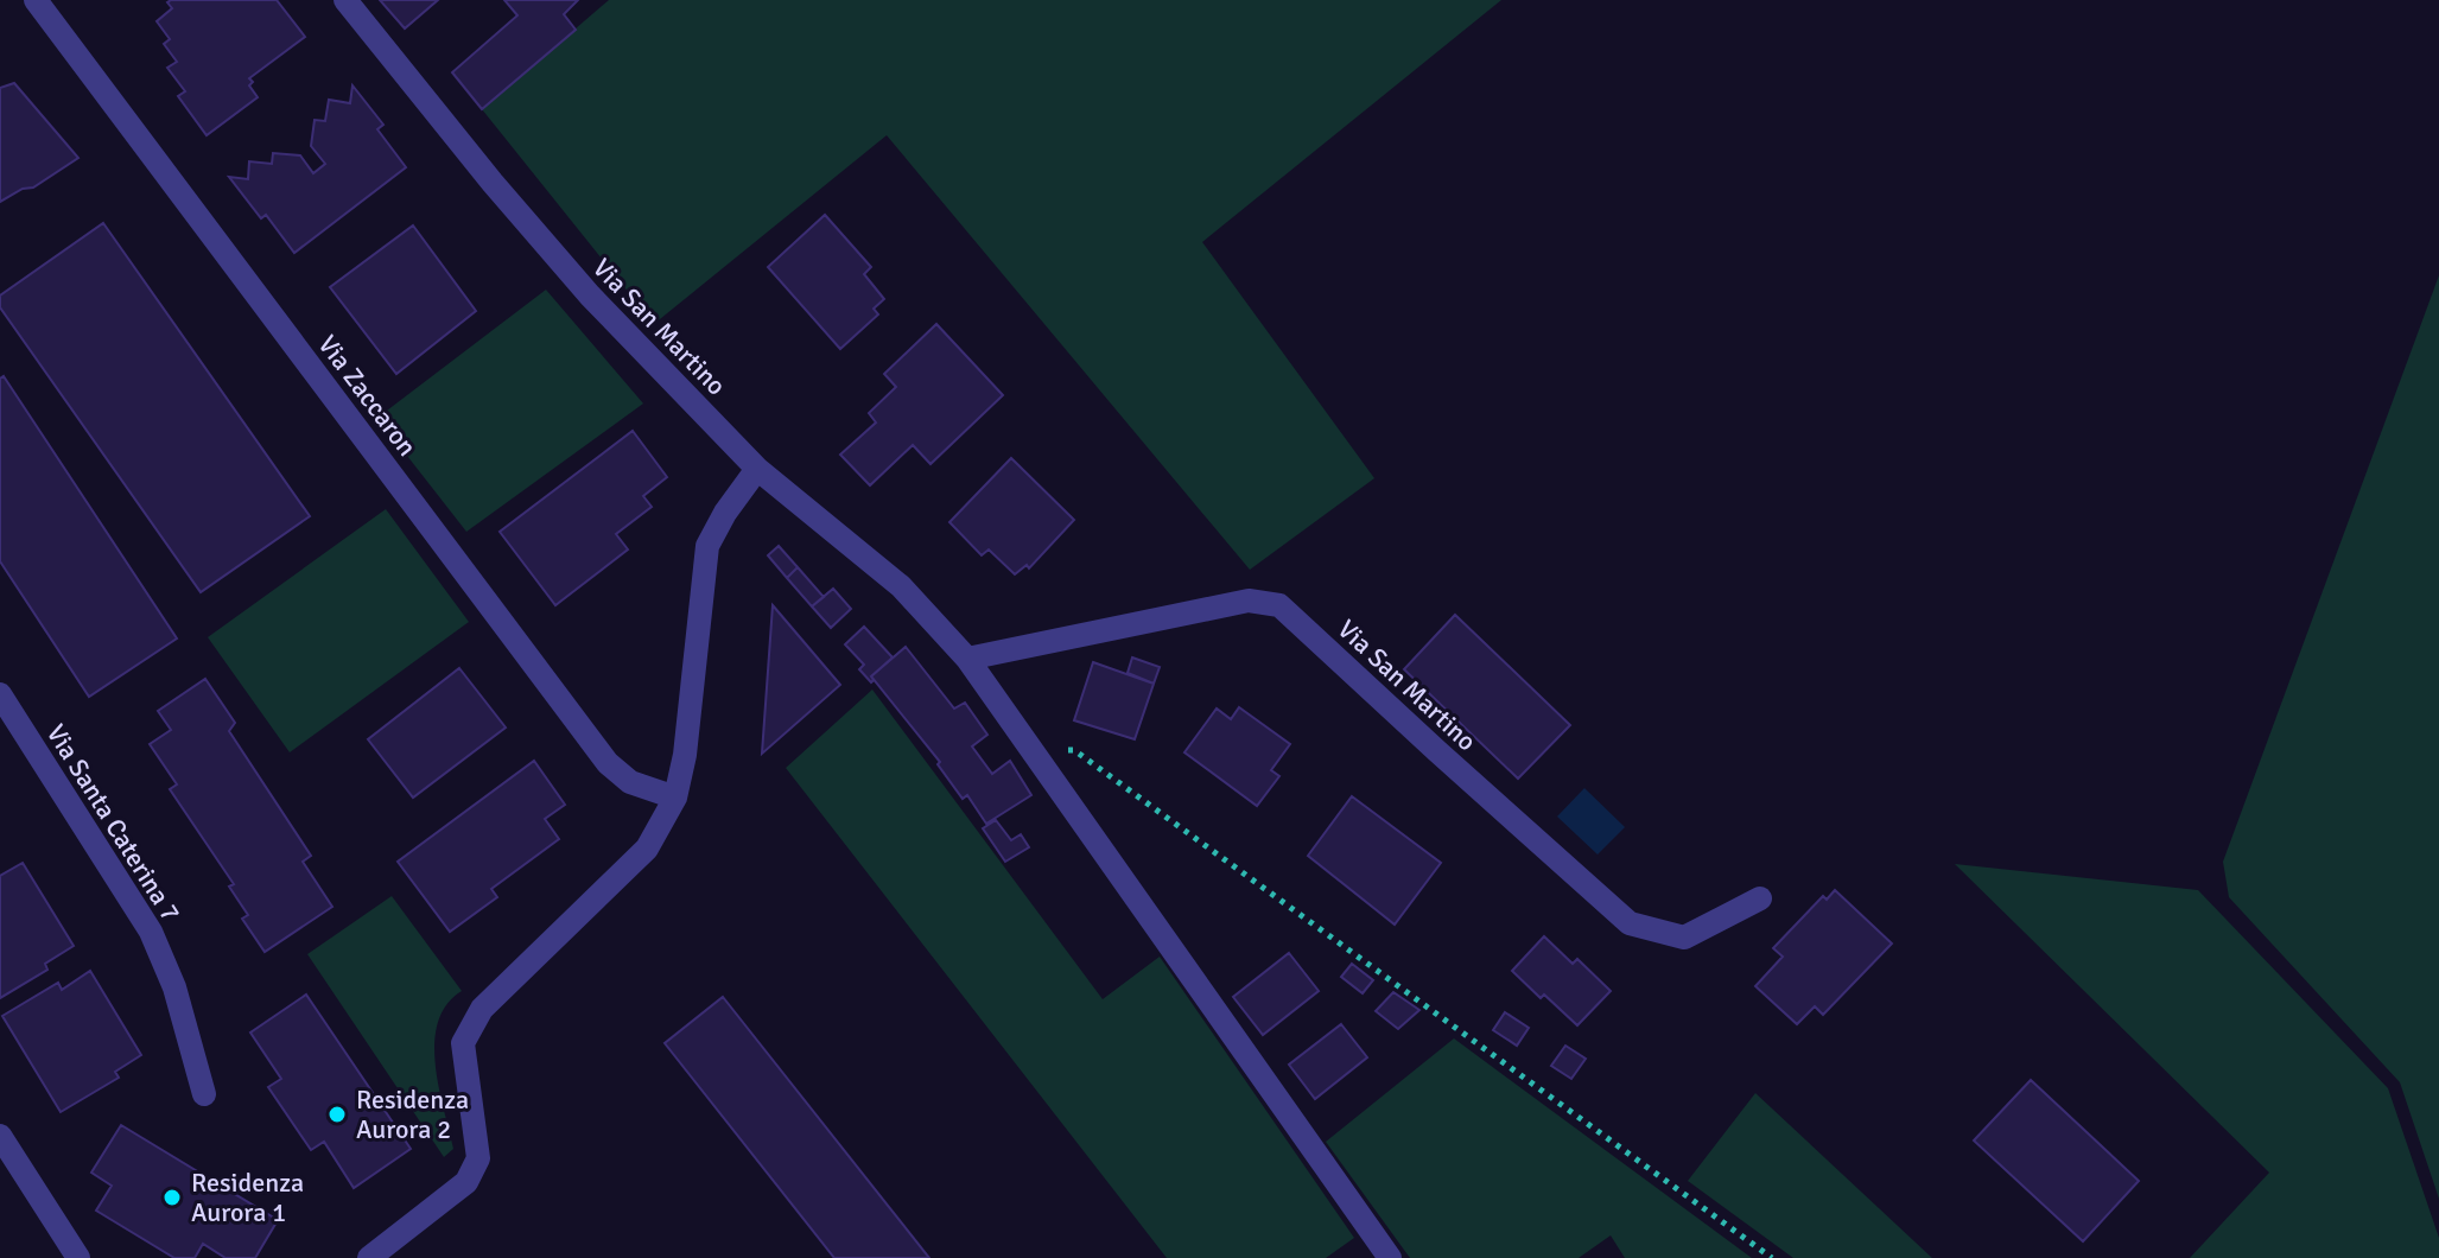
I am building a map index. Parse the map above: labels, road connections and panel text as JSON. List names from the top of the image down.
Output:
{
  "streets": {
    "street": ["Via San Martino", "Via Zaccaron", "Via Santa Caterina 7"]
  },
  "places": ["Residenza Aurora 2", "Residenza Aurora 1"]
}
